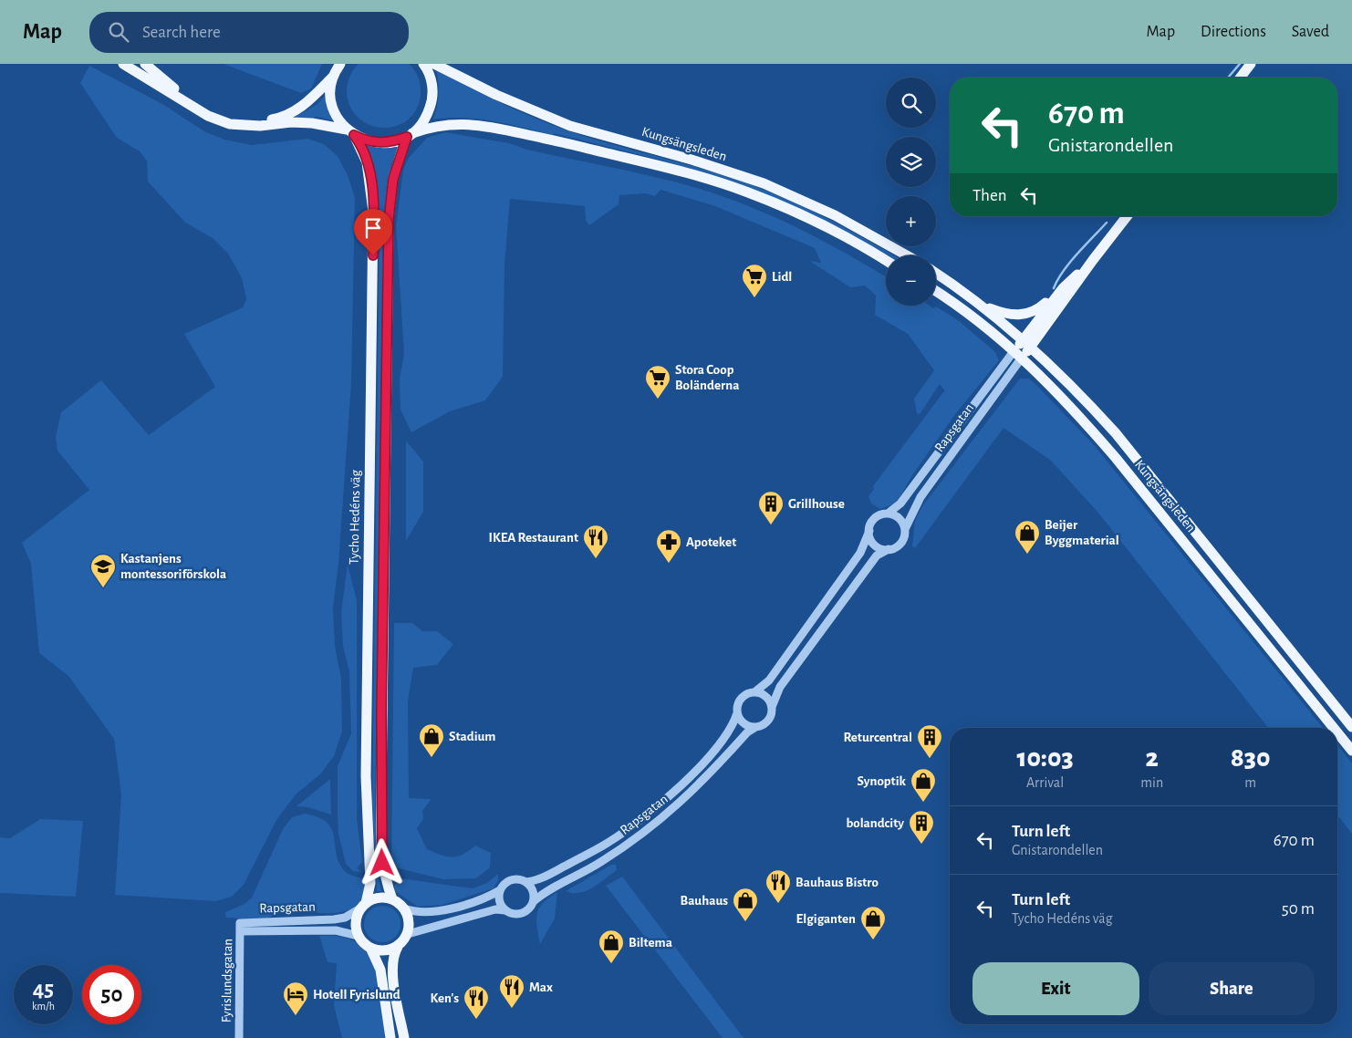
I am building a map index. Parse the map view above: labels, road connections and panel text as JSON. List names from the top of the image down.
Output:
{
  "streets": {
    "main road": ["Kungsängsleden", "Rapsgatan", "Tycho Hedéns väg"],
    "street": ["Fyrislundsgatan"]
  },
  "crossings": [
    ["Kungsängsleden", "Rapsgatan"],
    ["Kungsängsleden", "Tycho Hedéns väg"],
    ["Rapsgatan", "Tycho Hedéns väg"],
    ["Rapsgatan", "Fyrislundsgatan"]
  ],
  "places": {
    "supermarket": ["Lidl", "Stora Coop Boländerna"],
    "building": ["Grillhouse", "Returcentral", "bolandcity"],
    "shop": [
      "Beijer Byggmaterial",
      "Stadium",
      "Synoptik",
      "Bauhaus",
      "Elgiganten",
      "Biltema"
    ],
    "restaurant": [
      "IKEA Restaurant",
      "Bauhaus Bistro",
      "Max",
      "Ken's"
    ],
    "pharmacy": ["Apoteket"],
    "school or university": ["Kastanjens montessoriförskola"],
    "hotel": ["Hotell Fyrislund"]
  },
  "page": {
    "header": "Map",
    "search": "Search here",
    "nav": ["Map", "Directions", "Saved"],
    "map_buttons": ["+", "−"],
    "turn": ["670 m", "Gnistarondellen"],
    "then": "Then",
    "eta": [
      "10:03",
      "Arrival",
      "2",
      "min",
      "830",
      "m"
    ],
    "list": [
      {
        "name": "Turn left",
        "note": "Gnistarondellen",
        "value": "670 m"
      },
      {
        "name": "Turn left",
        "note": "Tycho Hedéns väg",
        "value": "50 m"
      }
    ],
    "buttons": ["Exit", "Share"],
    "speed": "45 km/h",
    "limit": "50"
  }
}
